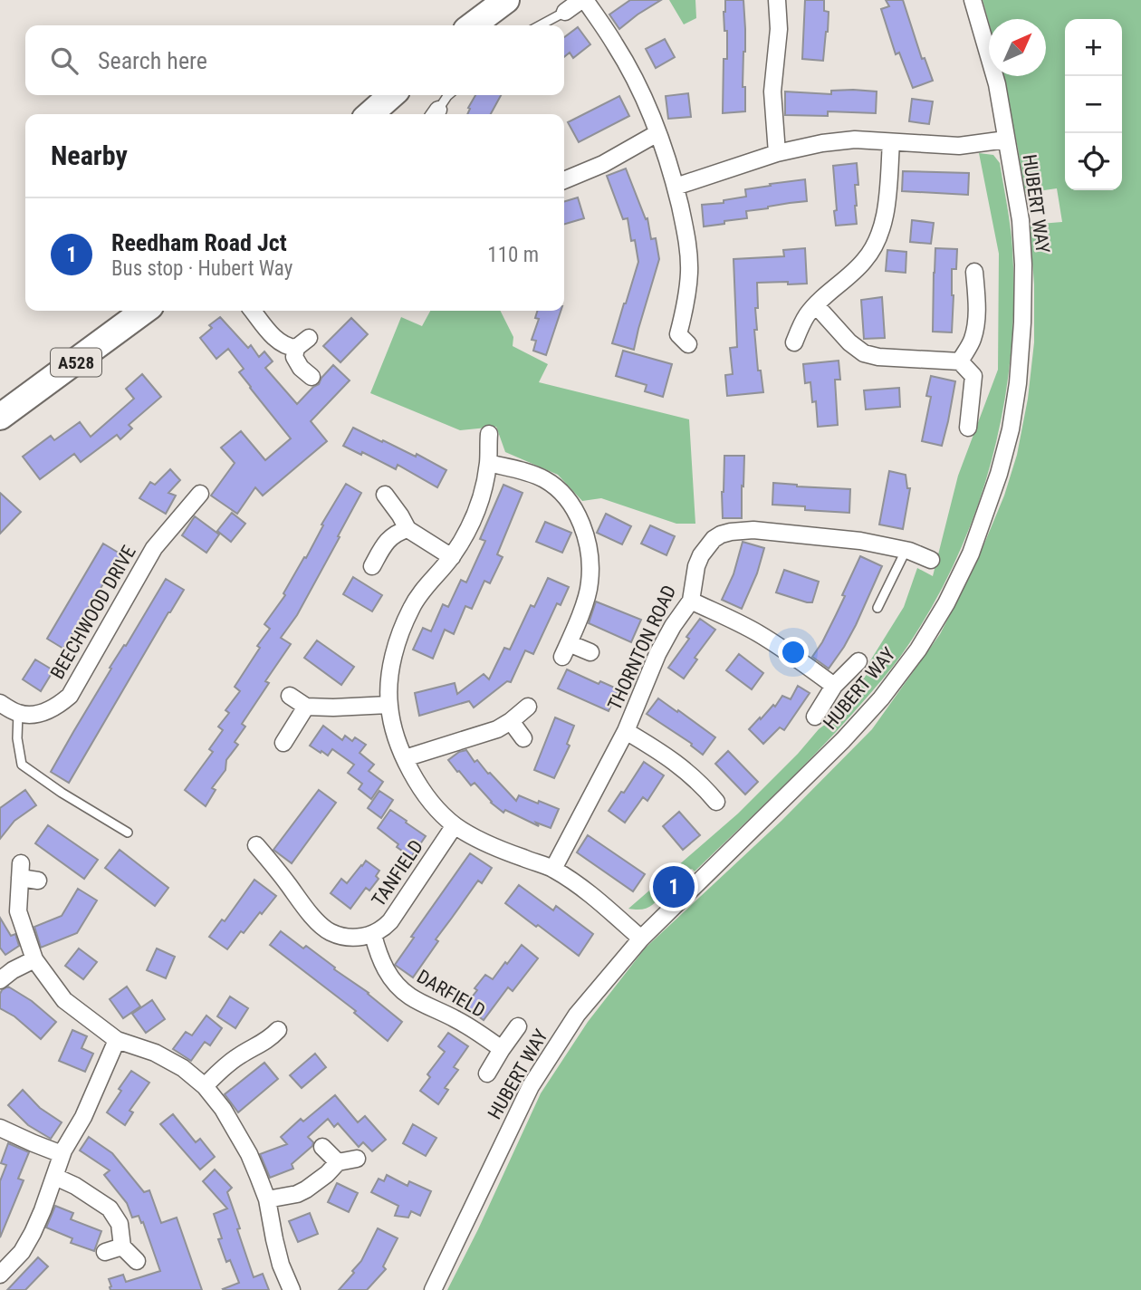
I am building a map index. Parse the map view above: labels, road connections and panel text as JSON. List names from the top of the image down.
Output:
{
  "streets": {
    "main road": ["A528"],
    "street": [
      "HUBERT WAY",
      "BEECHWOOD DRIVE",
      "THORNTON ROAD",
      "TANFIELD",
      "DARFIELD"
    ]
  },
  "crossings": [
    ["TANFIELD", "DARFIELD"]
  ],
  "north": "top right",
  "page": {
    "map_buttons": ["+", "−"],
    "search": "Search here",
    "heading": "Nearby",
    "list": [
      {
        "mark": "1",
        "name": "Reedham Road Jct",
        "note": "Bus stop · Hubert Way",
        "value": "110 m"
      }
    ],
    "pins": "1"
  }
}
